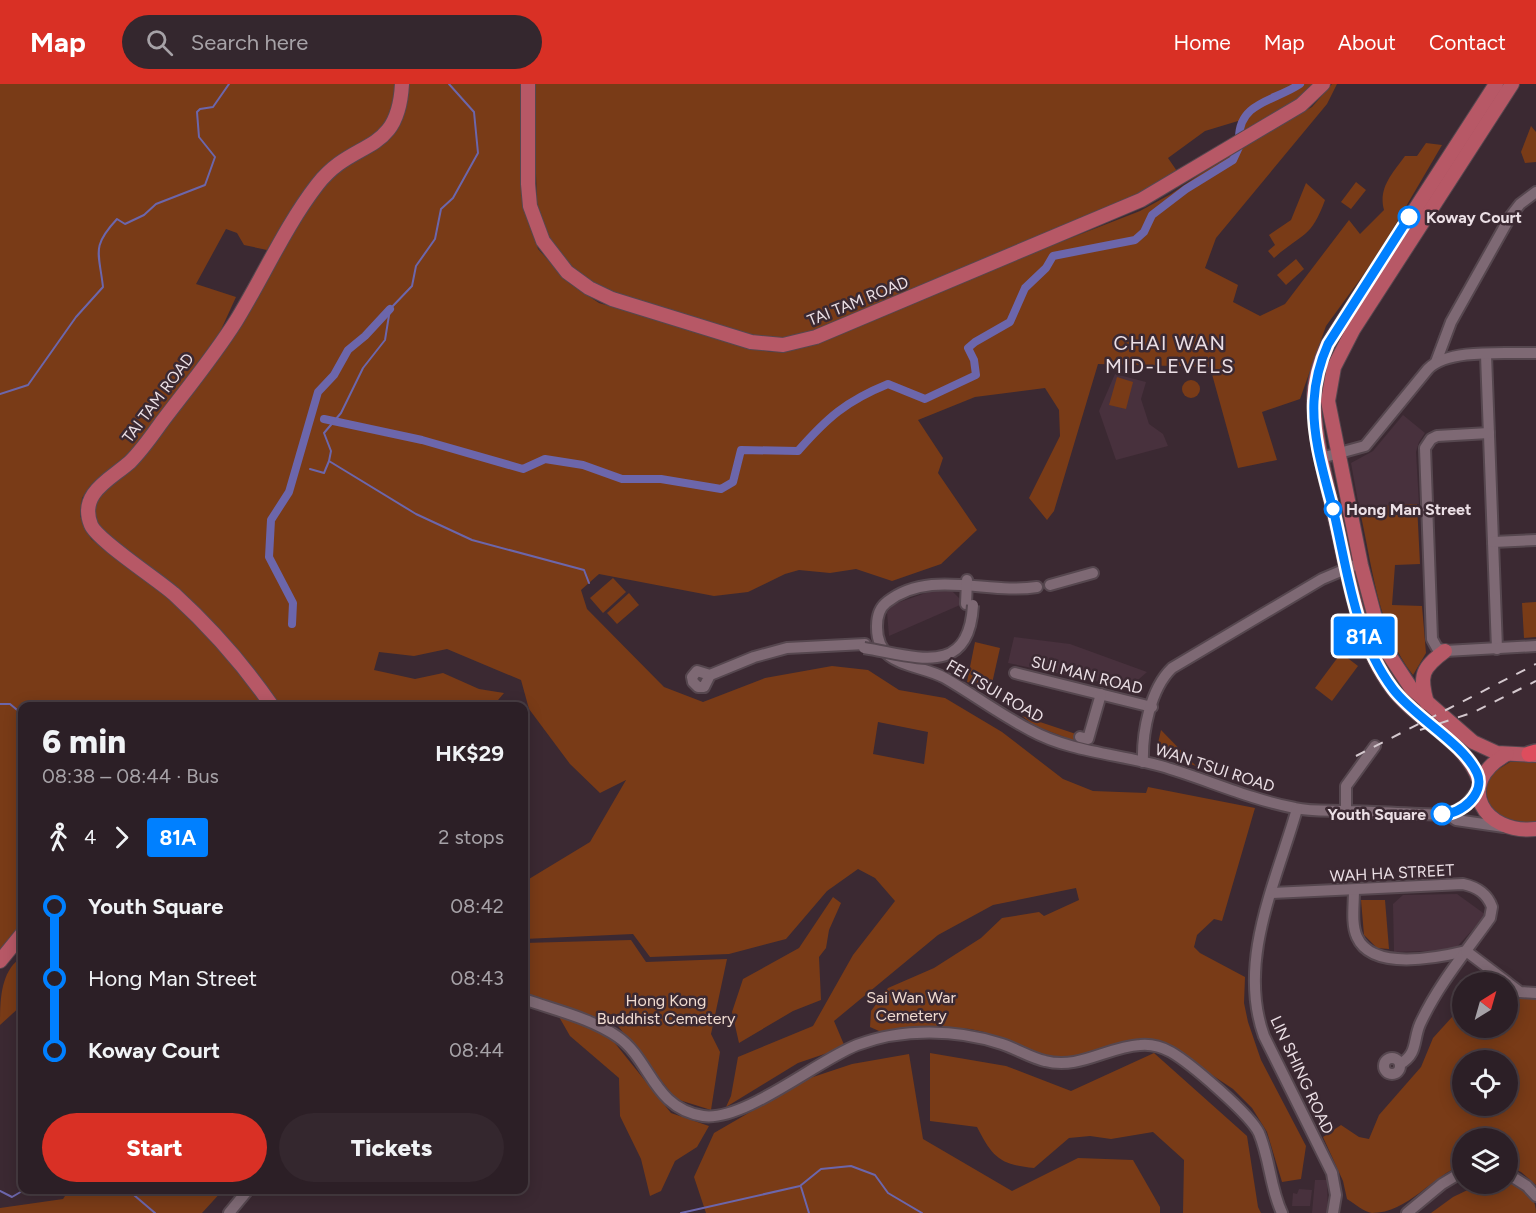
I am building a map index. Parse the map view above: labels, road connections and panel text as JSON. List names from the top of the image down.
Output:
{
  "streets": {
    "main road": ["TAI TAM ROAD"],
    "street": [
      "SUI MAN ROAD",
      "FEI TSUI ROAD",
      "WAN TSUI ROAD",
      "WAH HA STREET",
      "LIN SHING ROAD"
    ]
  },
  "crossings": [
    ["SUI MAN ROAD", "WAN TSUI ROAD"],
    ["FEI TSUI ROAD", "WAN TSUI ROAD"],
    ["WAN TSUI ROAD", "LIN SHING ROAD"],
    ["WAH HA STREET", "LIN SHING ROAD"]
  ],
  "districts": ["CHAI WAN MID-LEVELS"],
  "parks": ["Sai Wan War Cemetery", "Hong Kong Buddhist Cemetery"],
  "places": ["Koway Court", "Hong Man Street", "Youth Square"],
  "lines": ["bus line 81A"],
  "north": "top right",
  "page": {
    "header": "Map",
    "search": "Search here",
    "nav": [
      "Home",
      "Map",
      "About",
      "Contact"
    ],
    "on_map": "81A",
    "heading": ["6 min", "08:38 – 08:44 · Bus", "HK$29"],
    "legs": ["4", "81A", "2 stops"],
    "list": [
      {
        "name": "Youth Square",
        "value": "08:42"
      },
      {
        "name": "Hong Man Street",
        "value": "08:43"
      },
      {
        "name": "Koway Court",
        "value": "08:44"
      }
    ],
    "buttons": ["Start", "Tickets"]
  }
}
